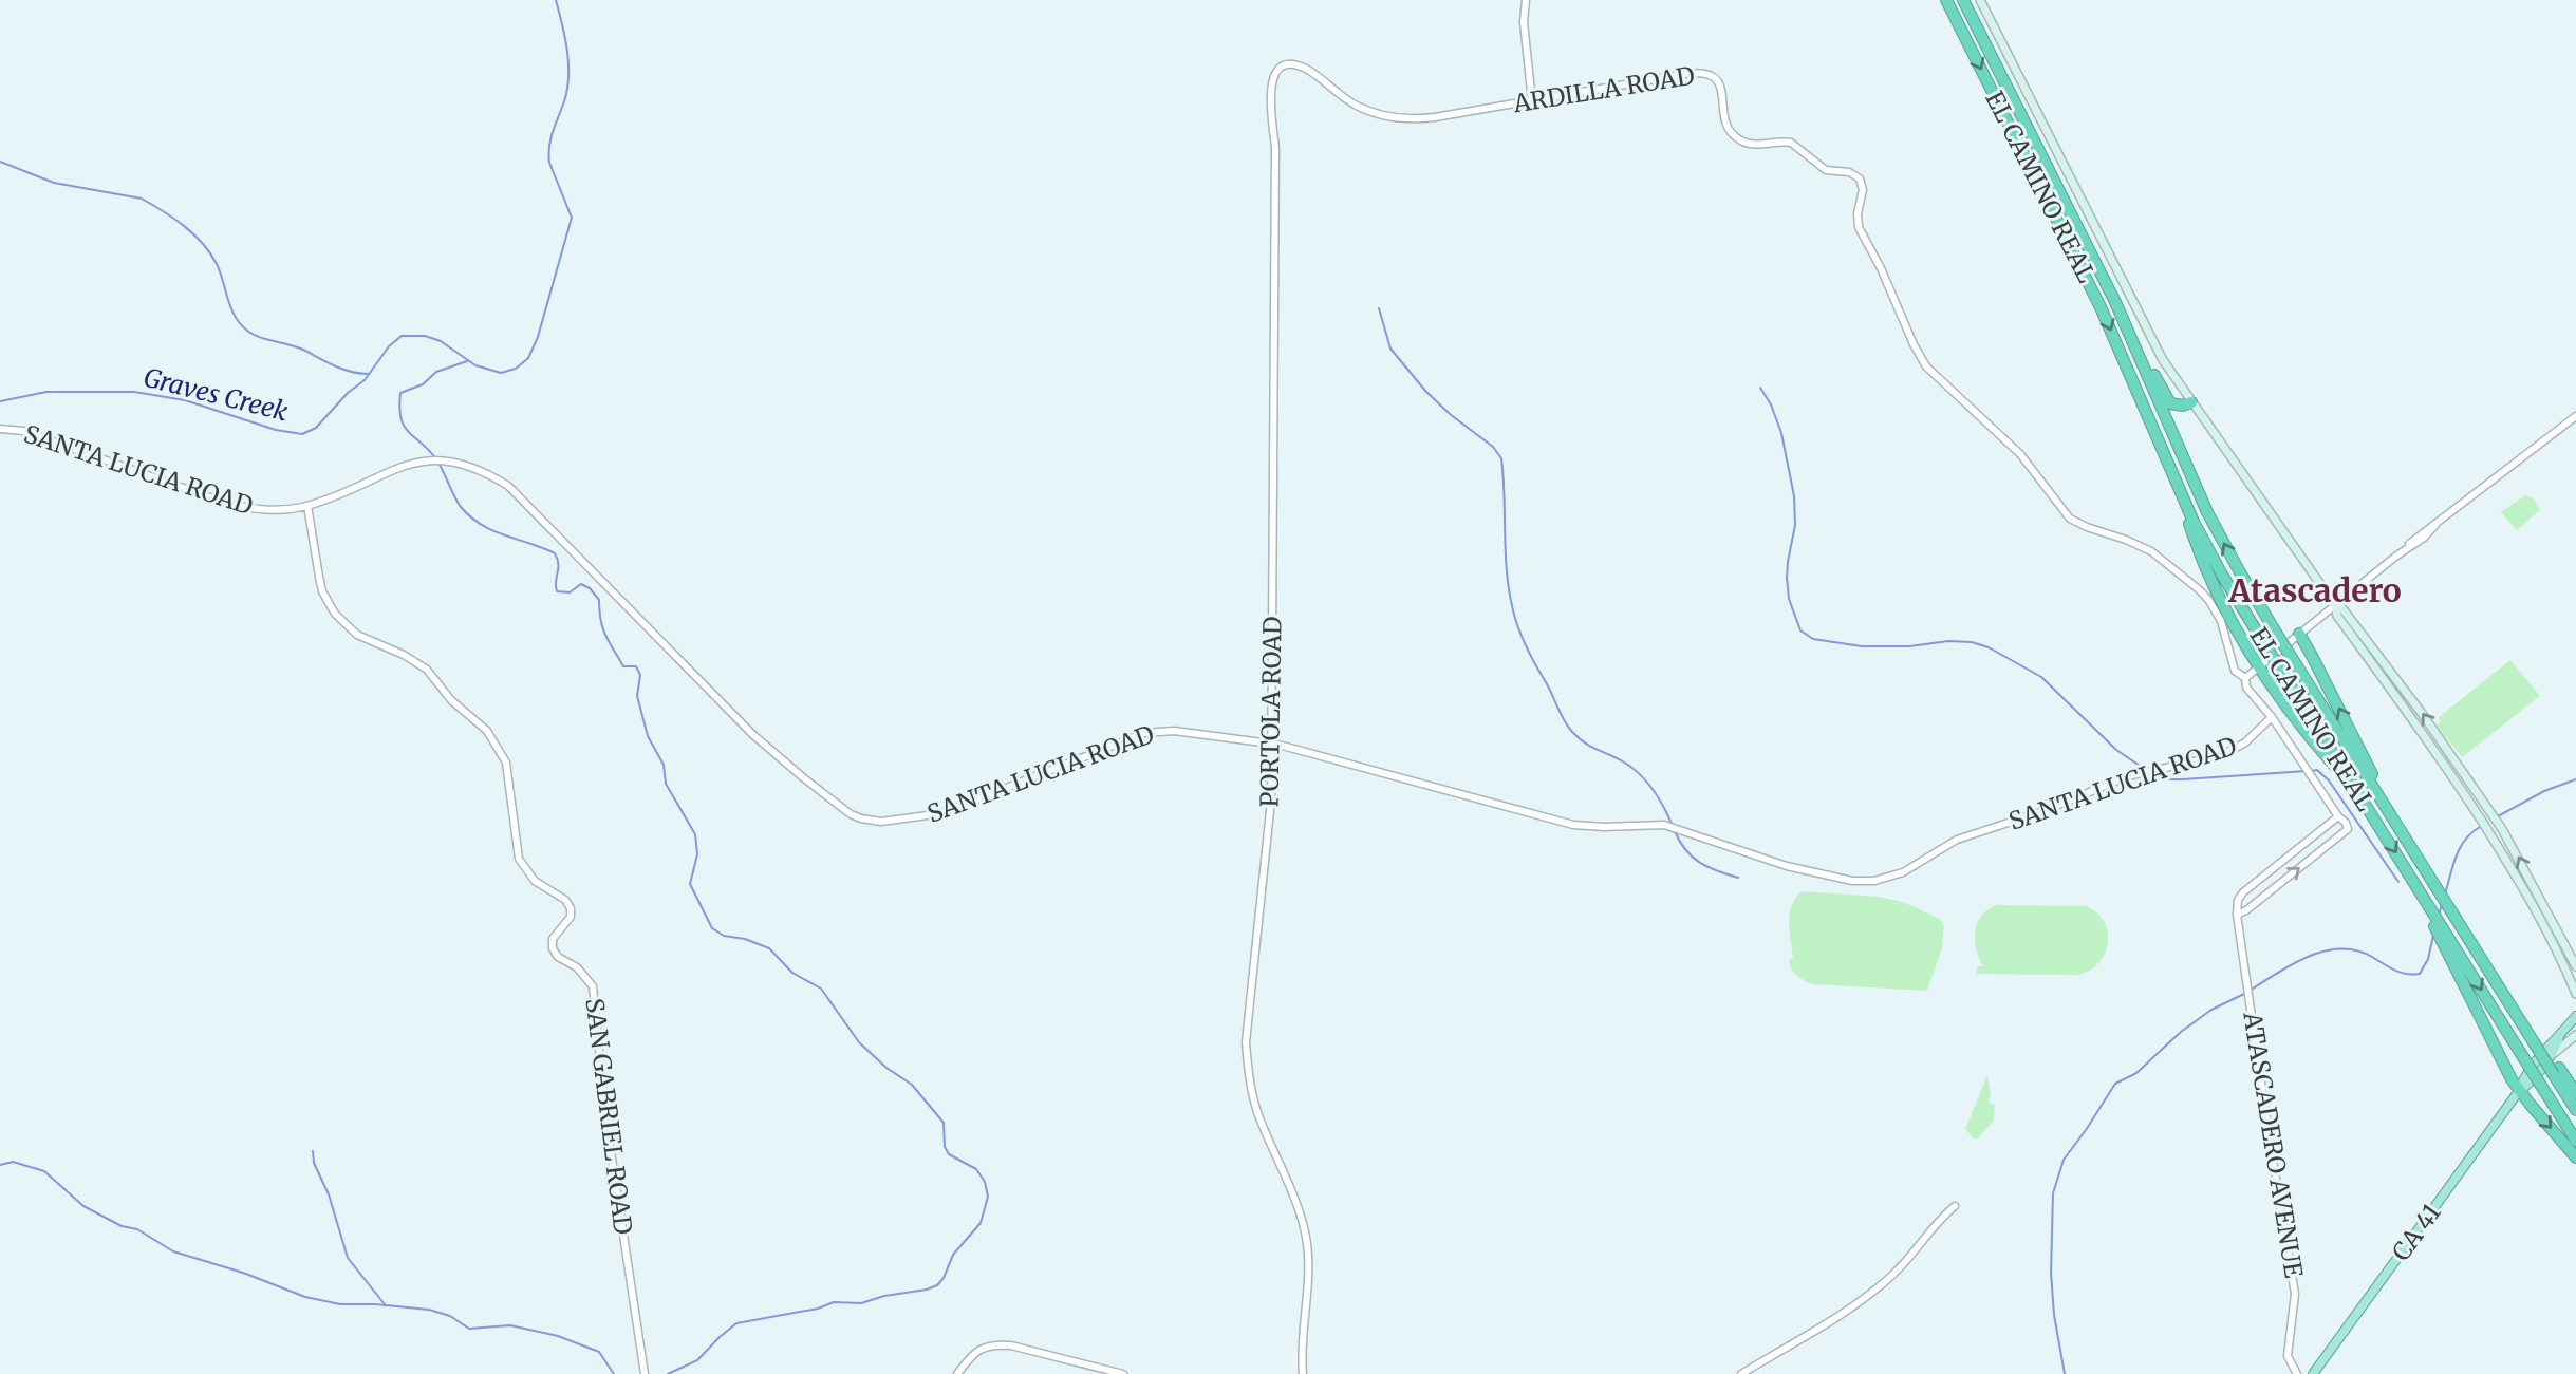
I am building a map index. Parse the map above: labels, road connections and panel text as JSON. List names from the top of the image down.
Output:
{
  "streets": {
    "highway": ["EL CAMINO REAL"],
    "main road": ["CA 41"],
    "street": [
      "ARDILLA ROAD",
      "SANTA LUCIA ROAD",
      "PORTOLA ROAD",
      "SAN GABRIEL ROAD",
      "ATASCADERO AVENUE"
    ]
  },
  "crossings": [
    ["ARDILLA ROAD", "SANTA LUCIA ROAD"],
    ["ARDILLA ROAD", "PORTOLA ROAD"],
    ["EL CAMINO REAL", "CA 41"],
    ["SANTA LUCIA ROAD", "PORTOLA ROAD"],
    ["SANTA LUCIA ROAD", "SAN GABRIEL ROAD"]
  ],
  "districts": ["Atascadero"],
  "water": ["Graves Creek"]
}
